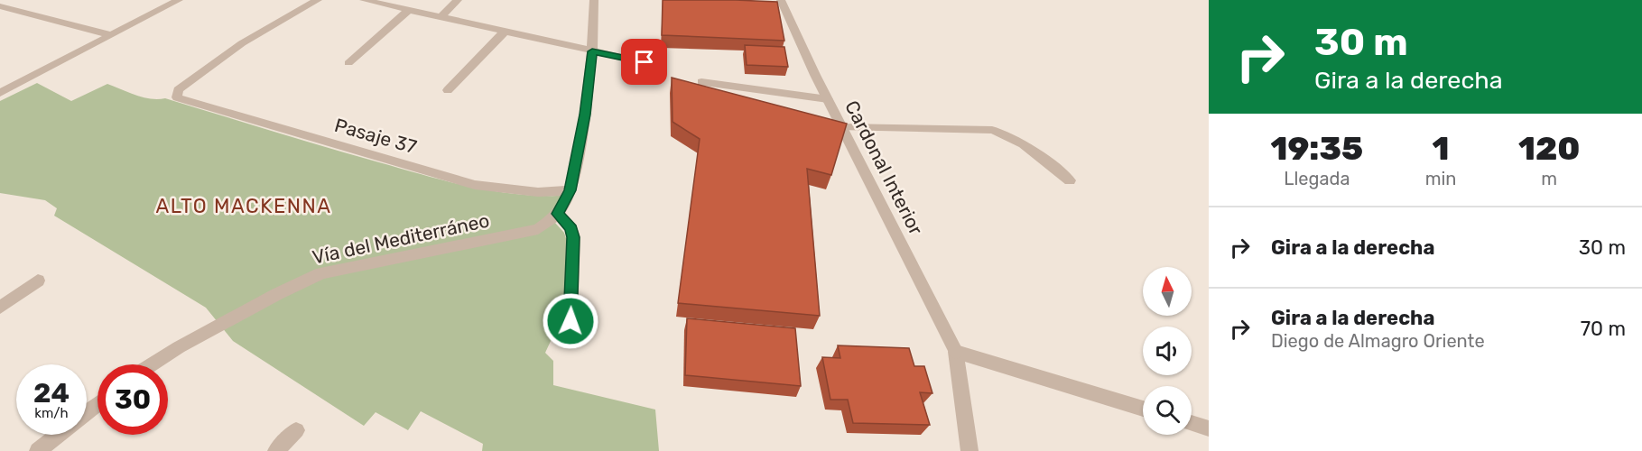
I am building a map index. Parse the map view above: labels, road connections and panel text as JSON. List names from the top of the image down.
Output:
{
  "streets": {
    "street": ["Pasaje 37", "Cardonal Interior", "Vía del Mediterráneo"]
  },
  "districts": ["ALTO MACKENNA"],
  "north": "top",
  "page": {
    "turn": ["30 m", "Gira a la derecha"],
    "eta": [
      "19:35",
      "Llegada",
      "1",
      "min",
      "120",
      "m"
    ],
    "list": [
      {
        "name": "Gira a la derecha",
        "value": "30 m"
      },
      {
        "name": "Gira a la derecha",
        "note": "Diego de Almagro Oriente",
        "value": "70 m"
      }
    ],
    "speed": "24 km/h",
    "limit": "30"
  }
}
